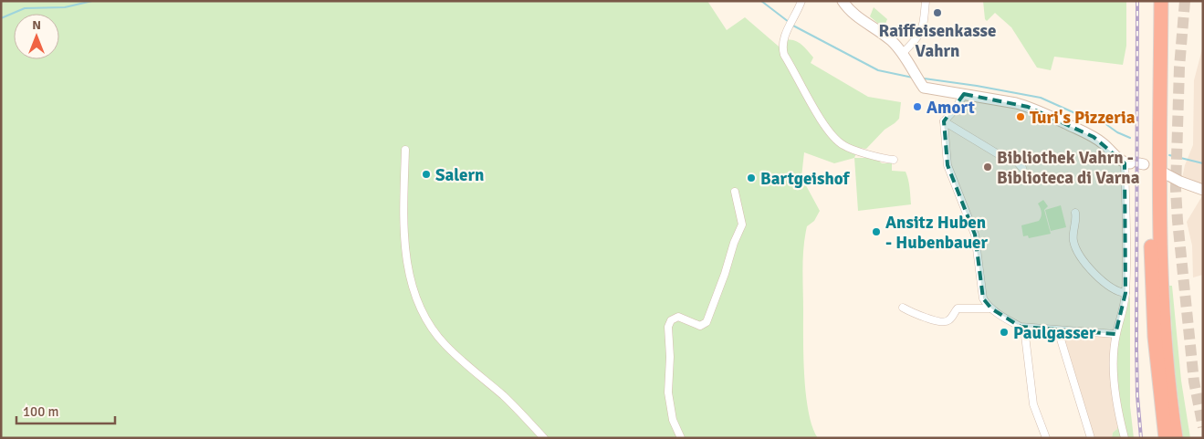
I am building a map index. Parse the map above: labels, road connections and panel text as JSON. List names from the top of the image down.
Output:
{
  "places": [
    "Raiffeisenkasse Vahrn",
    "Amort",
    "Turi's Pizzeria",
    "Bibliothek Vahrn - Biblioteca di Varna",
    "Salern",
    "Bartgeishof",
    "Ansitz Huben - Hubenbauer",
    "Paulgasser"
  ],
  "scale_bar": "100 m",
  "north": "top"
}
